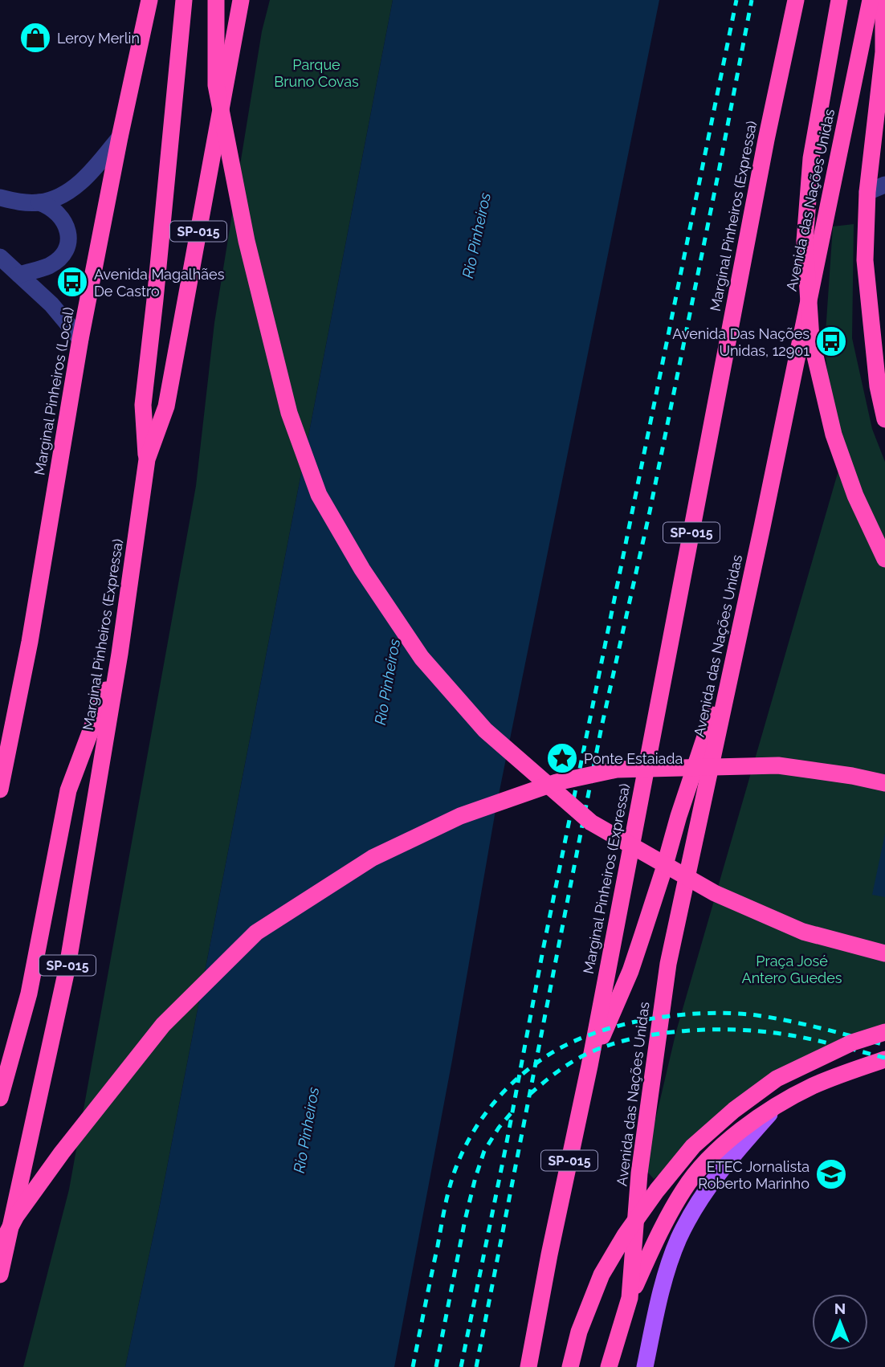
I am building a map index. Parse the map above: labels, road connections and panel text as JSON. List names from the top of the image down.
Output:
{
  "streets": {
    "highway": [
      "Avenida das Nações Unidas",
      "Marginal Pinheiros (Expressa)",
      "SP-015",
      "Marginal Pinheiros (Local)"
    ]
  },
  "water": ["Rio Pinheiros"],
  "parks": ["Parque Bruno Covas", "Praça José Antero Guedes"],
  "places": {
    "shop": ["Leroy Merlin"],
    "bus stop": ["Avenida Magalhães De Castro", "Avenida Das Nações Unidas, 12901"],
    "place": ["Ponte Estaiada"],
    "school or university": ["ETEC Jornalista Roberto Marinho"]
  },
  "north": "top"
}
